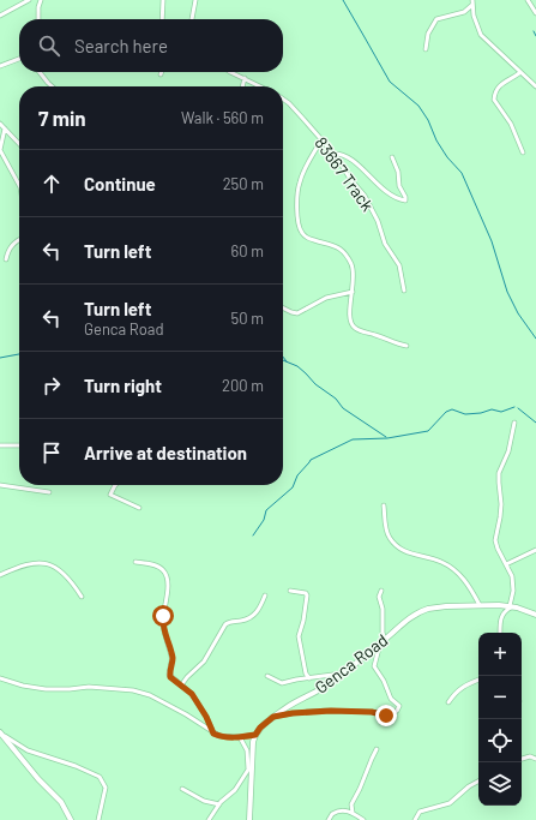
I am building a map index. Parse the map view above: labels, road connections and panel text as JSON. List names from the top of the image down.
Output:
{
  "streets": {
    "street": ["83667 Track", "Genca Road"]
  },
  "page": {
    "search": "Search here",
    "heading": ["7 min", "Walk · 560 m"],
    "list": [
      ["Continue", "250 m"],
      ["Turn left", "60 m"],
      ["Turn left", "Genca Road", "50 m"],
      ["Turn right", "200 m"],
      "Arrive at destination"
    ],
    "map_buttons": ["+", "−"]
  }
}
